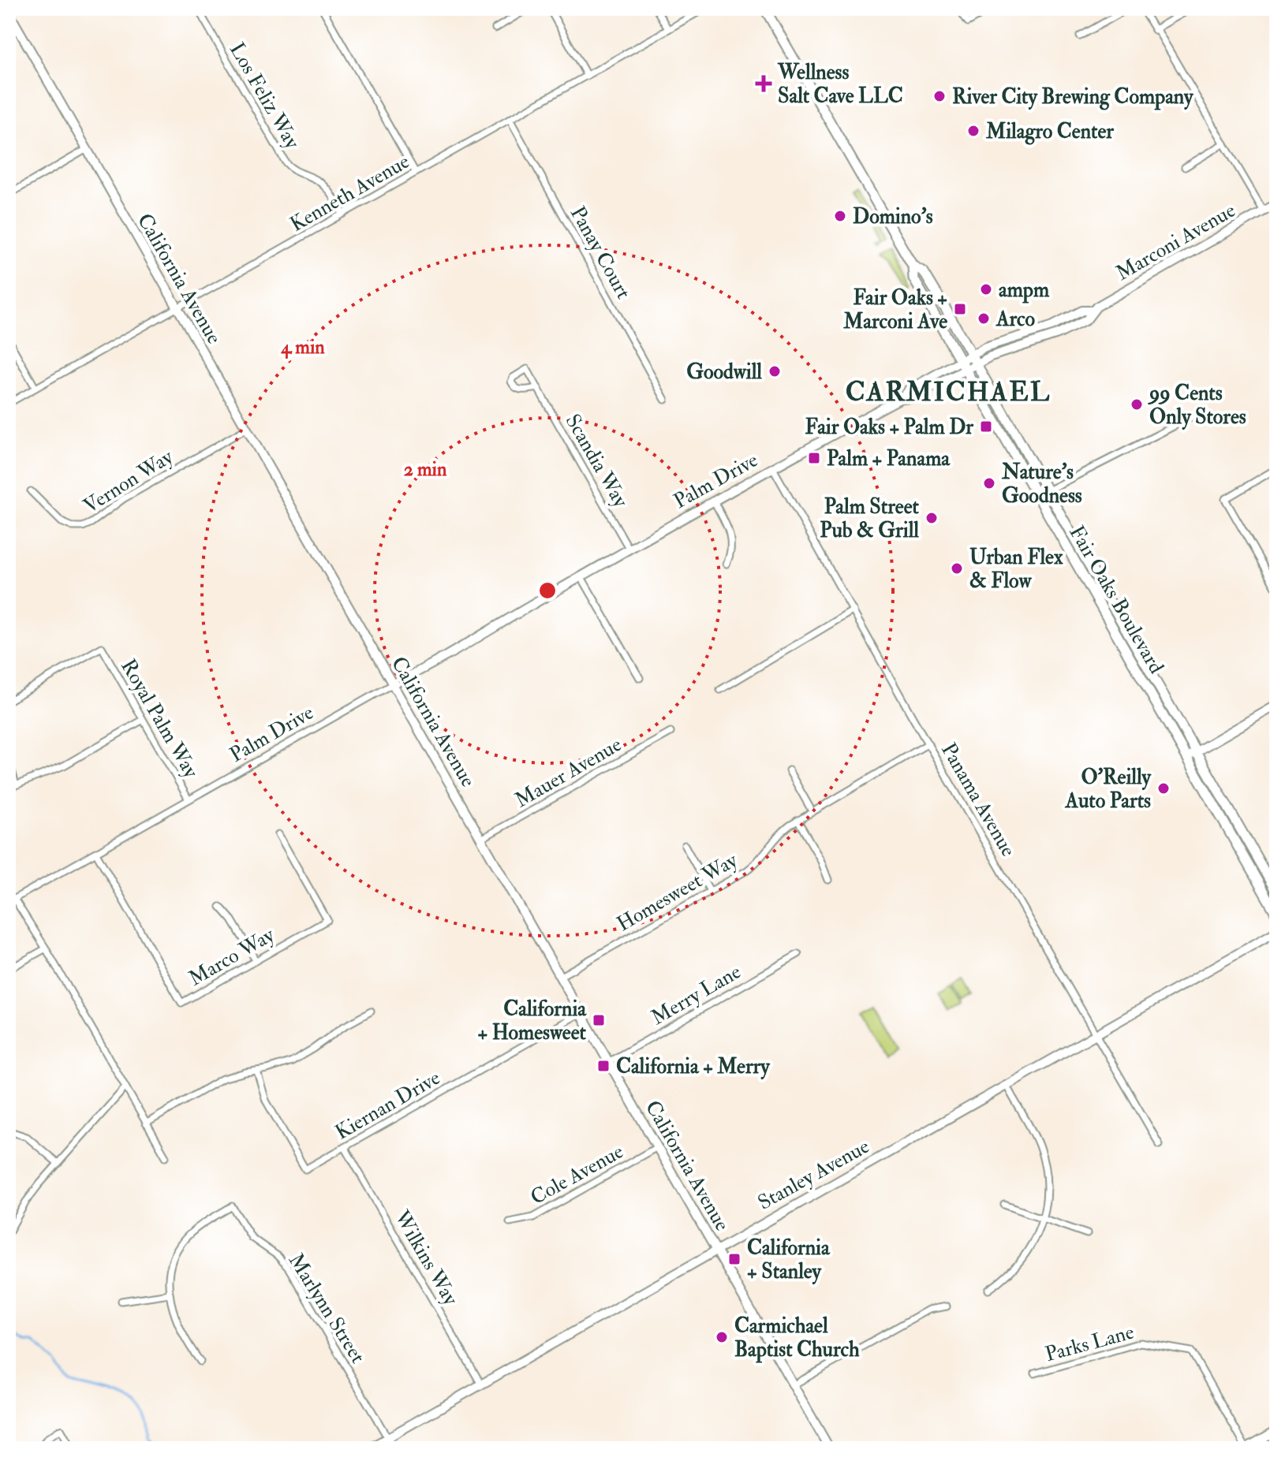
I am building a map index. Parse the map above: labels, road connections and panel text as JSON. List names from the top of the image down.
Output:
{
  "streets": {
    "main road": ["Fair Oaks Boulevard"],
    "street": [
      "Los Feliz Way",
      "Kenneth Avenue",
      "Marconi Avenue",
      "Panay Court",
      "California Avenue",
      "Scandia Way",
      "Palm Drive",
      "Vernon Way",
      "Royal Palm Way",
      "Mauer Avenue",
      "Panama Avenue",
      "Homesweet Way",
      "Marco Way",
      "Merry Lane",
      "Kiernan Drive",
      "Cole Avenue",
      "Stanley Avenue",
      "Wilkins Way",
      "Marlynn Street",
      "Parks Lane"
    ]
  },
  "crossings": [
    ["Los Feliz Way", "Kenneth Avenue"],
    ["Kenneth Avenue", "Panay Court"],
    ["Kenneth Avenue", "California Avenue"],
    ["Marconi Avenue", "Palm Drive"],
    ["Marconi Avenue", "Fair Oaks Boulevard"],
    ["California Avenue", "Palm Drive"],
    ["California Avenue", "Vernon Way"],
    ["California Avenue", "Mauer Avenue"],
    ["California Avenue", "Homesweet Way"],
    ["California Avenue", "Merry Lane"],
    ["California Avenue", "Kiernan Drive"],
    ["California Avenue", "Cole Avenue"],
    ["California Avenue", "Stanley Avenue"],
    ["Scandia Way", "Palm Drive"],
    ["Palm Drive", "Fair Oaks Boulevard"],
    ["Palm Drive", "Royal Palm Way"],
    ["Palm Drive", "Panama Avenue"],
    ["Palm Drive", "Marco Way"],
    ["Panama Avenue", "Homesweet Way"],
    ["Panama Avenue", "Stanley Avenue"],
    ["Kiernan Drive", "Wilkins Way"],
    ["Stanley Avenue", "Wilkins Way"],
    ["Stanley Avenue", "Marlynn Street"]
  ],
  "districts": ["CARMICHAEL"],
  "places": {
    "health": ["Wellness Salt Cave LLC"],
    "other": [
      "River City Brewing Company",
      "Milagro Center",
      "Domino's",
      "ampm",
      "Arco",
      "Goodwill",
      "99 Cents Only Stores",
      "Nature's Goodness",
      "Palm Street Pub & Grill",
      "Urban Flex & Flow",
      "O'Reilly Auto Parts",
      "Carmichael Baptist Church"
    ],
    "transit": [
      "Fair Oaks + Marconi Ave",
      "Fair Oaks + Palm Dr",
      "Palm + Panama",
      "California + Homesweet",
      "California + Merry",
      "California + Stanley"
    ]
  },
  "rings": ["4 min", "2 min"]
}
